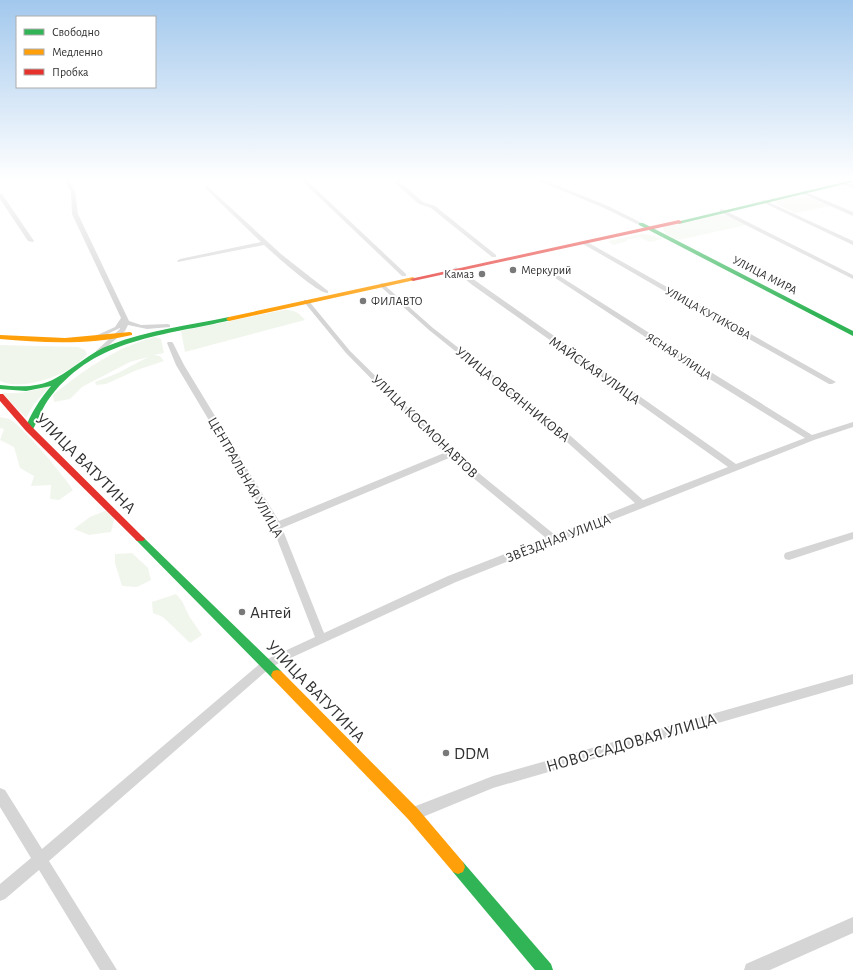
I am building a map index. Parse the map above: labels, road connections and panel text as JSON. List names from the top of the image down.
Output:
{
  "streets": {
    "main road": ["УЛИЦА МИРА", "УЛИЦА ВАТУТИНА"],
    "street": [
      "УЛИЦА КУТИКОВА",
      "ЯСНАЯ УЛИЦА",
      "МАЙСКАЯ УЛИЦА",
      "УЛИЦА ОВСЯННИКОВА",
      "УЛИЦА КОСМОНАВТОВ",
      "ЦЕНТРАЛЬНАЯ УЛИЦА",
      "ЗВЁЗДНАЯ УЛИЦА",
      "НОВО-САДОВАЯ УЛИЦА"
    ]
  },
  "crossings": [
    ["ЯСНАЯ УЛИЦА", "ЗВЁЗДНАЯ УЛИЦА"],
    ["МАЙСКАЯ УЛИЦА", "ЗВЁЗДНАЯ УЛИЦА"],
    ["УЛИЦА ОВСЯННИКОВА", "ЗВЁЗДНАЯ УЛИЦА"],
    ["УЛИЦА КОСМОНАВТОВ", "ЗВЁЗДНАЯ УЛИЦА"],
    ["УЛИЦА ВАТУТИНА", "ЗВЁЗДНАЯ УЛИЦА"],
    ["УЛИЦА ВАТУТИНА", "НОВО-САДОВАЯ УЛИЦА"],
    ["ЦЕНТРАЛЬНАЯ УЛИЦА", "ЗВЁЗДНАЯ УЛИЦА"]
  ],
  "places": [
    "Меркурий",
    "Камаз",
    "ФИЛАВТО",
    "Антей",
    "DDM"
  ],
  "legend": ["Свободно", "Медленно", "Пробка"]
}
